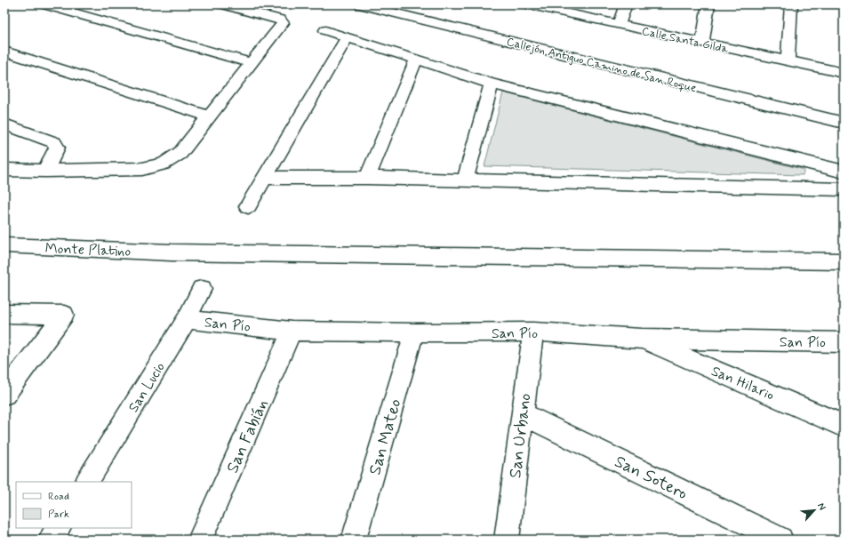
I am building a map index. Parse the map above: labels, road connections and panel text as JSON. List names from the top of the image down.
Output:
{
  "streets": {
    "street": [
      "Calle Santa Gilda",
      "Callejón Antiguo Camino de San Roque",
      "Monte Platino",
      "San Pío",
      "San Hilario",
      "San Lucio",
      "San Fabián",
      "San Urbano",
      "San Mateo",
      "San Sotero"
    ]
  },
  "crossings": [
    ["San Pío", "San Hilario"],
    ["San Pío", "San Lucio"],
    ["San Pío", "San Fabián"],
    ["San Pío", "San Urbano"],
    ["San Pío", "San Mateo"],
    ["San Urbano", "San Sotero"]
  ],
  "legend": ["Road", "Park"],
  "north": "top right"
}
